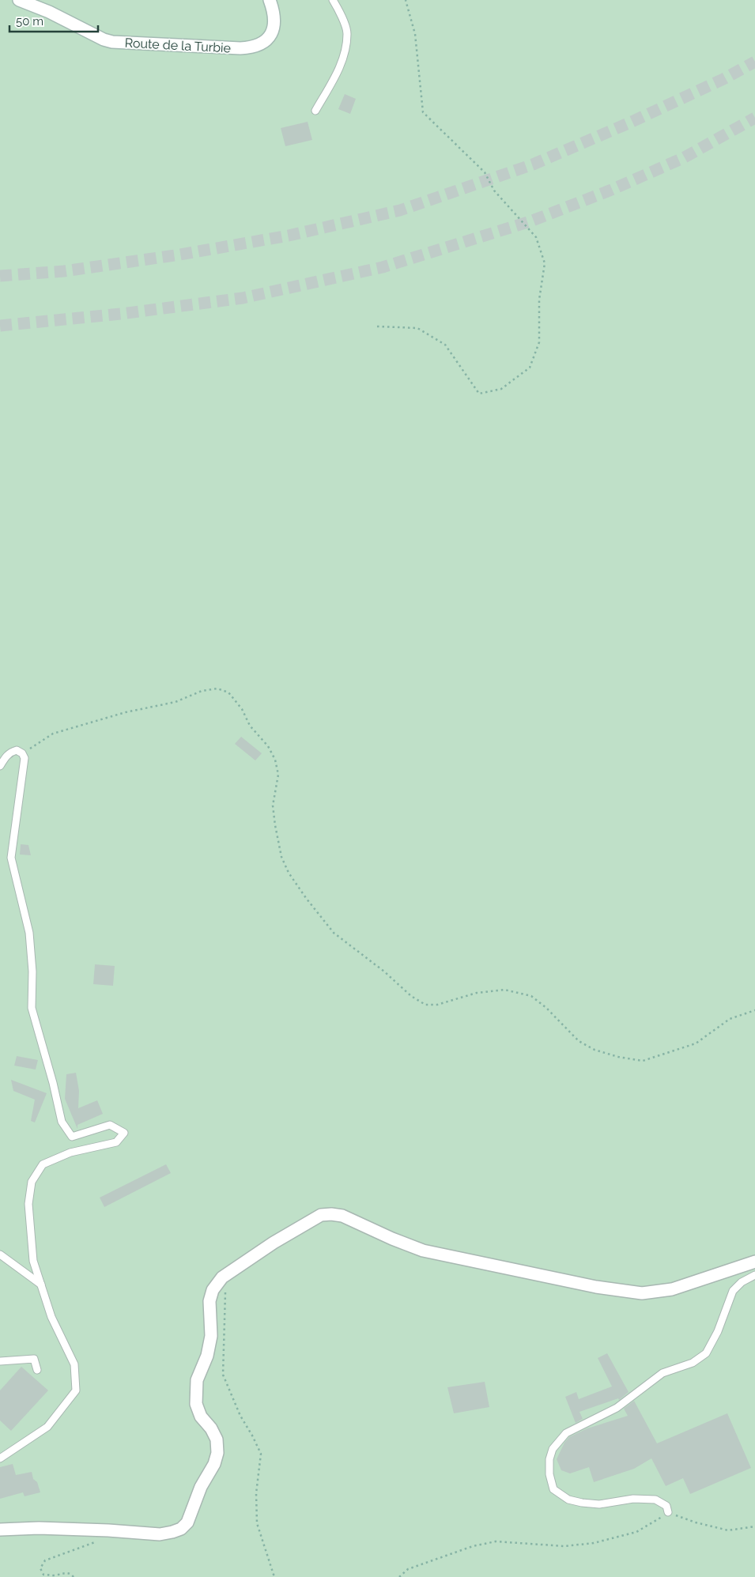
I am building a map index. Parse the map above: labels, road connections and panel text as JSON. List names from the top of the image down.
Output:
{
  "streets": {
    "street": ["Route de la Turbie"]
  },
  "scale_bar": "50 m"
}
